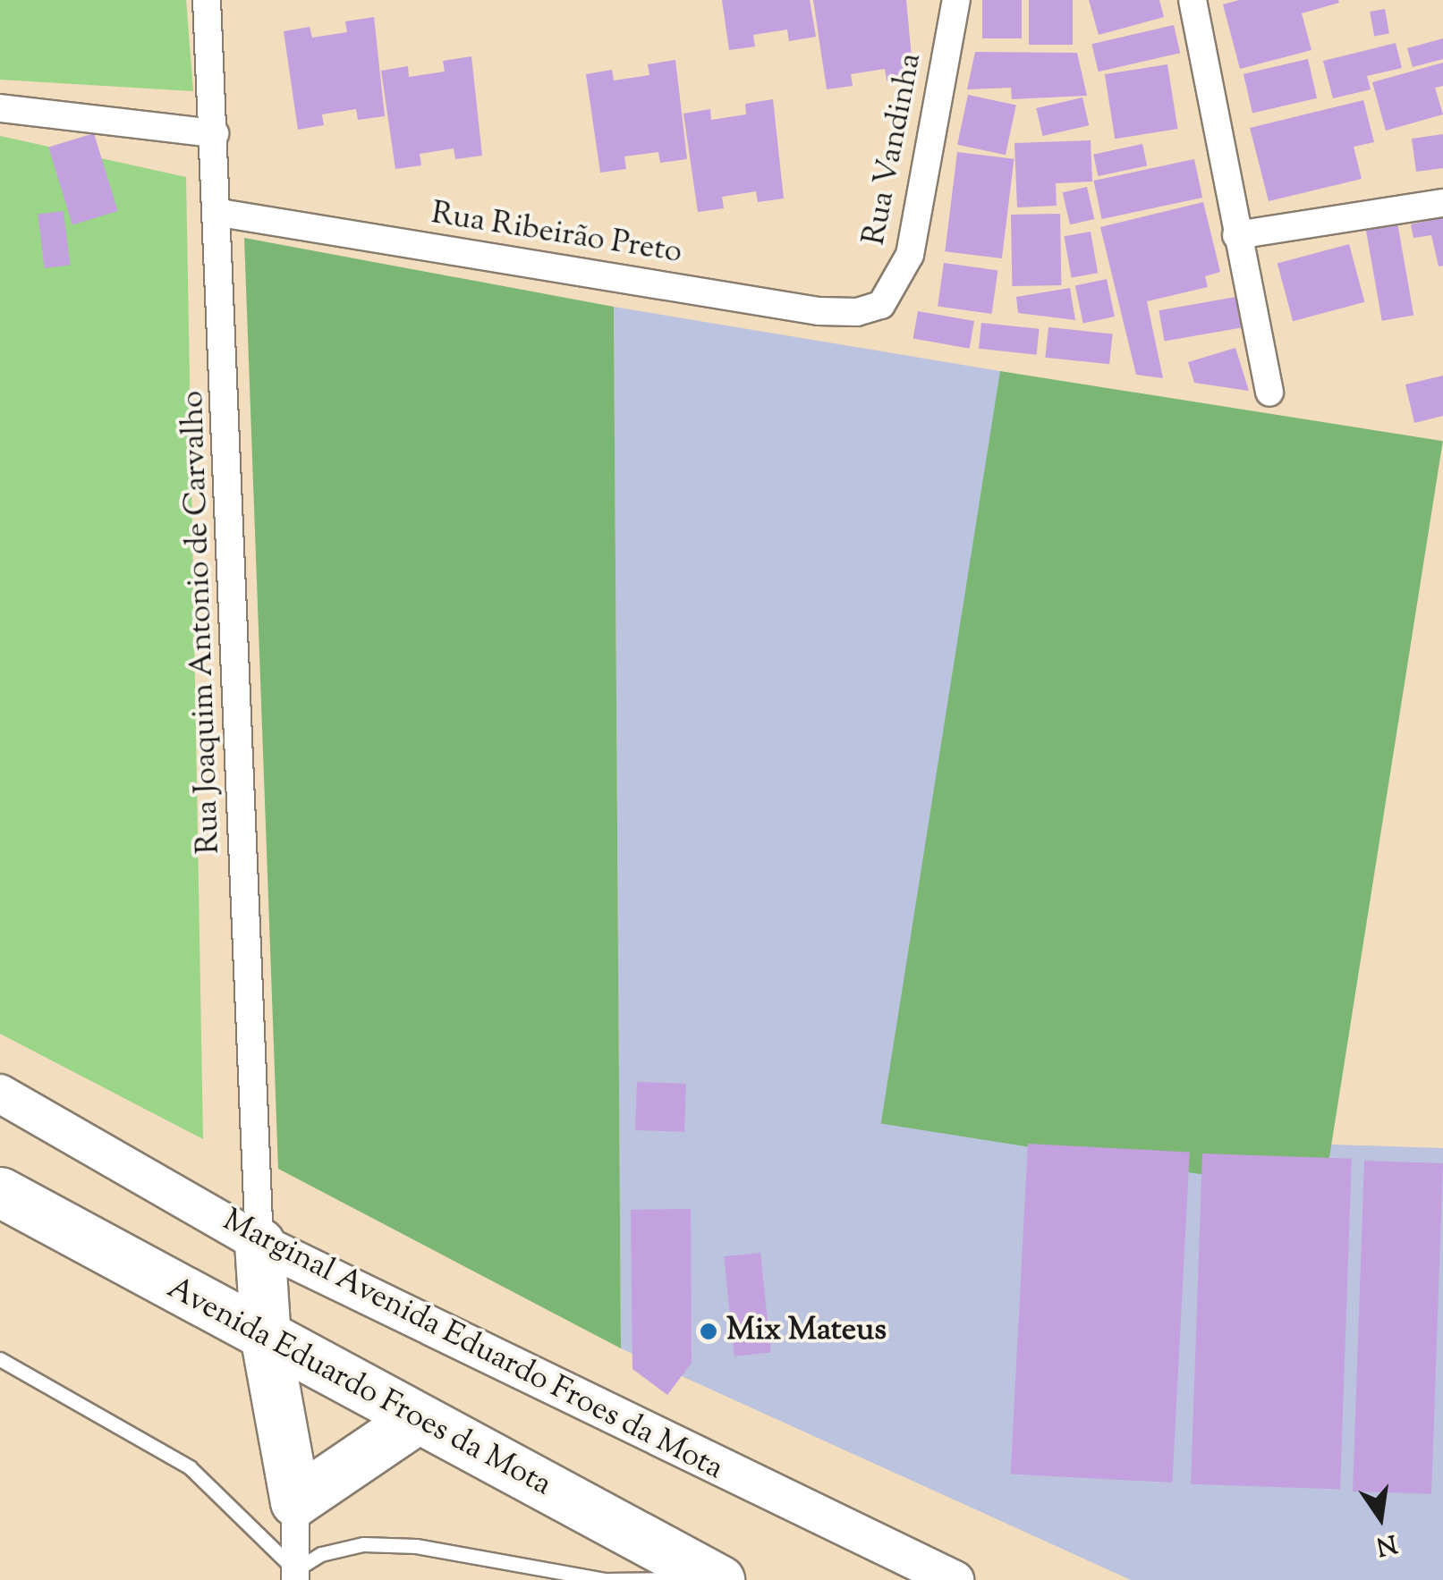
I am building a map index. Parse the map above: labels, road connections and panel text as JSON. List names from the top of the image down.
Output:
{
  "streets": {
    "highway": ["Avenida Eduardo Froes da Mota"],
    "street": [
      "Rua Vandinha",
      "Rua Ribeirão Preto",
      "Rua Joaquim Antonio de Carvalho",
      "Marginal Avenida Eduardo Froes da Mota"
    ]
  },
  "crossings": [
    ["Rua Vandinha", "Rua Ribeirão Preto"],
    ["Rua Ribeirão Preto", "Rua Joaquim Antonio de Carvalho"],
    ["Rua Joaquim Antonio de Carvalho", "Marginal Avenida Eduardo Froes da Mota"]
  ],
  "places": ["Mix Mateus"],
  "north": "bottom"
}
